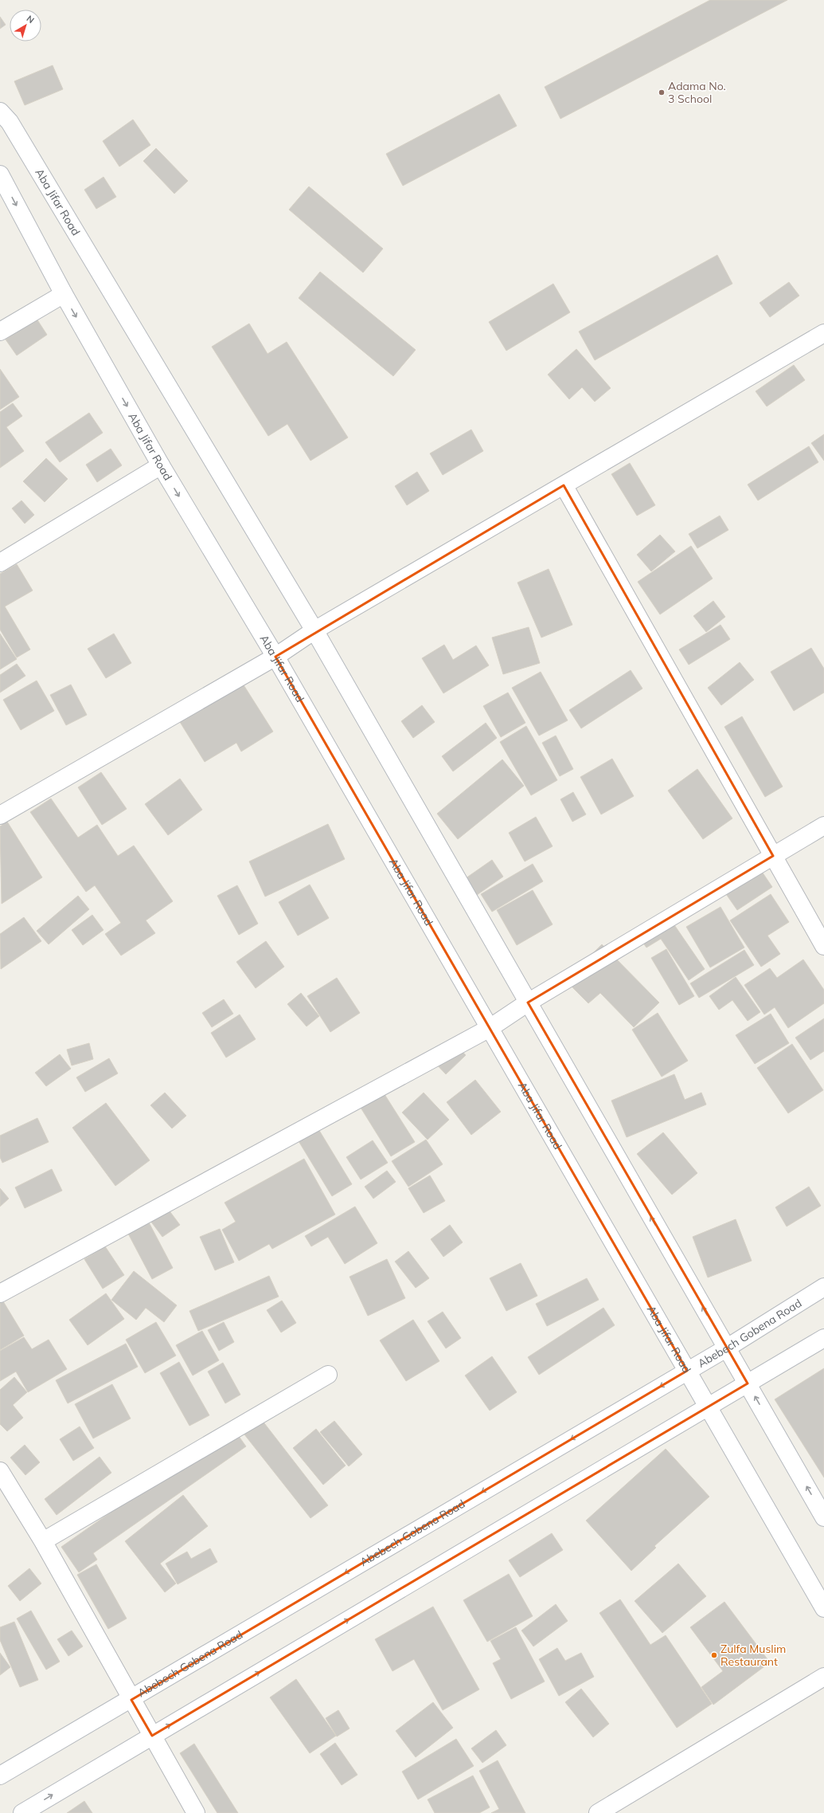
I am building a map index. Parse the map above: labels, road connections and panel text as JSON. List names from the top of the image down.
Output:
{
  "streets": {
    "street": ["Aba Jifar Road", "Abebech Gobena Road"]
  },
  "crossings": [
    ["Aba Jifar Road", "Abebech Gobena Road"]
  ],
  "places": ["Adama No. 3 School", "Zulfa Muslim Restaurant"],
  "north": "top right"
}
